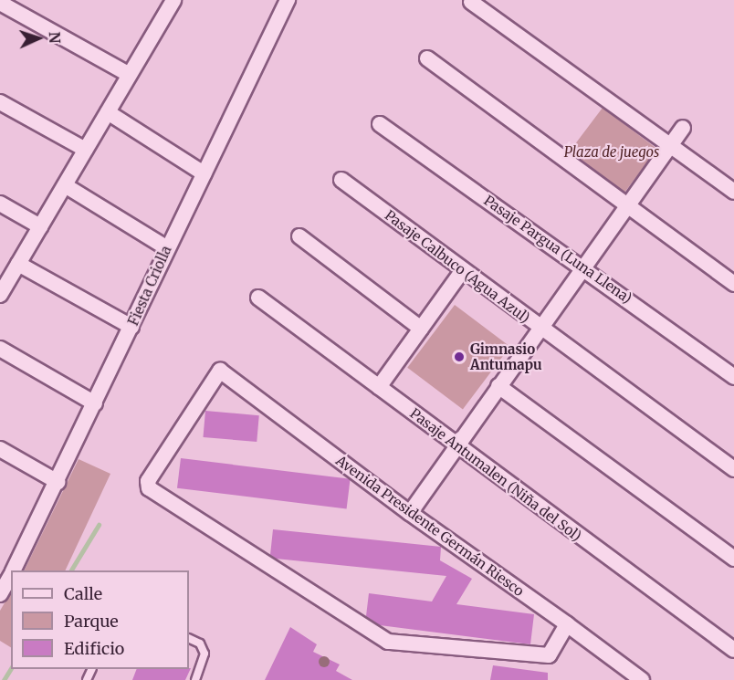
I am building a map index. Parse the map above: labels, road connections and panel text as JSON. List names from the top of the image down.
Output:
{
  "streets": {
    "street": [
      "Pasaje Pargua (Luna Llena)",
      "Pasaje Calbuco (Agua Azul)",
      "Fiesta Criolla",
      "Pasaje Antumalen (Niña del Sol)",
      "Avenida Presidente Germán Riesco"
    ]
  },
  "parks": ["Plaza de juegos"],
  "places": ["Gimnasio Antumapu"],
  "legend": ["Calle", "Parque", "Edificio"],
  "north": "right"
}
